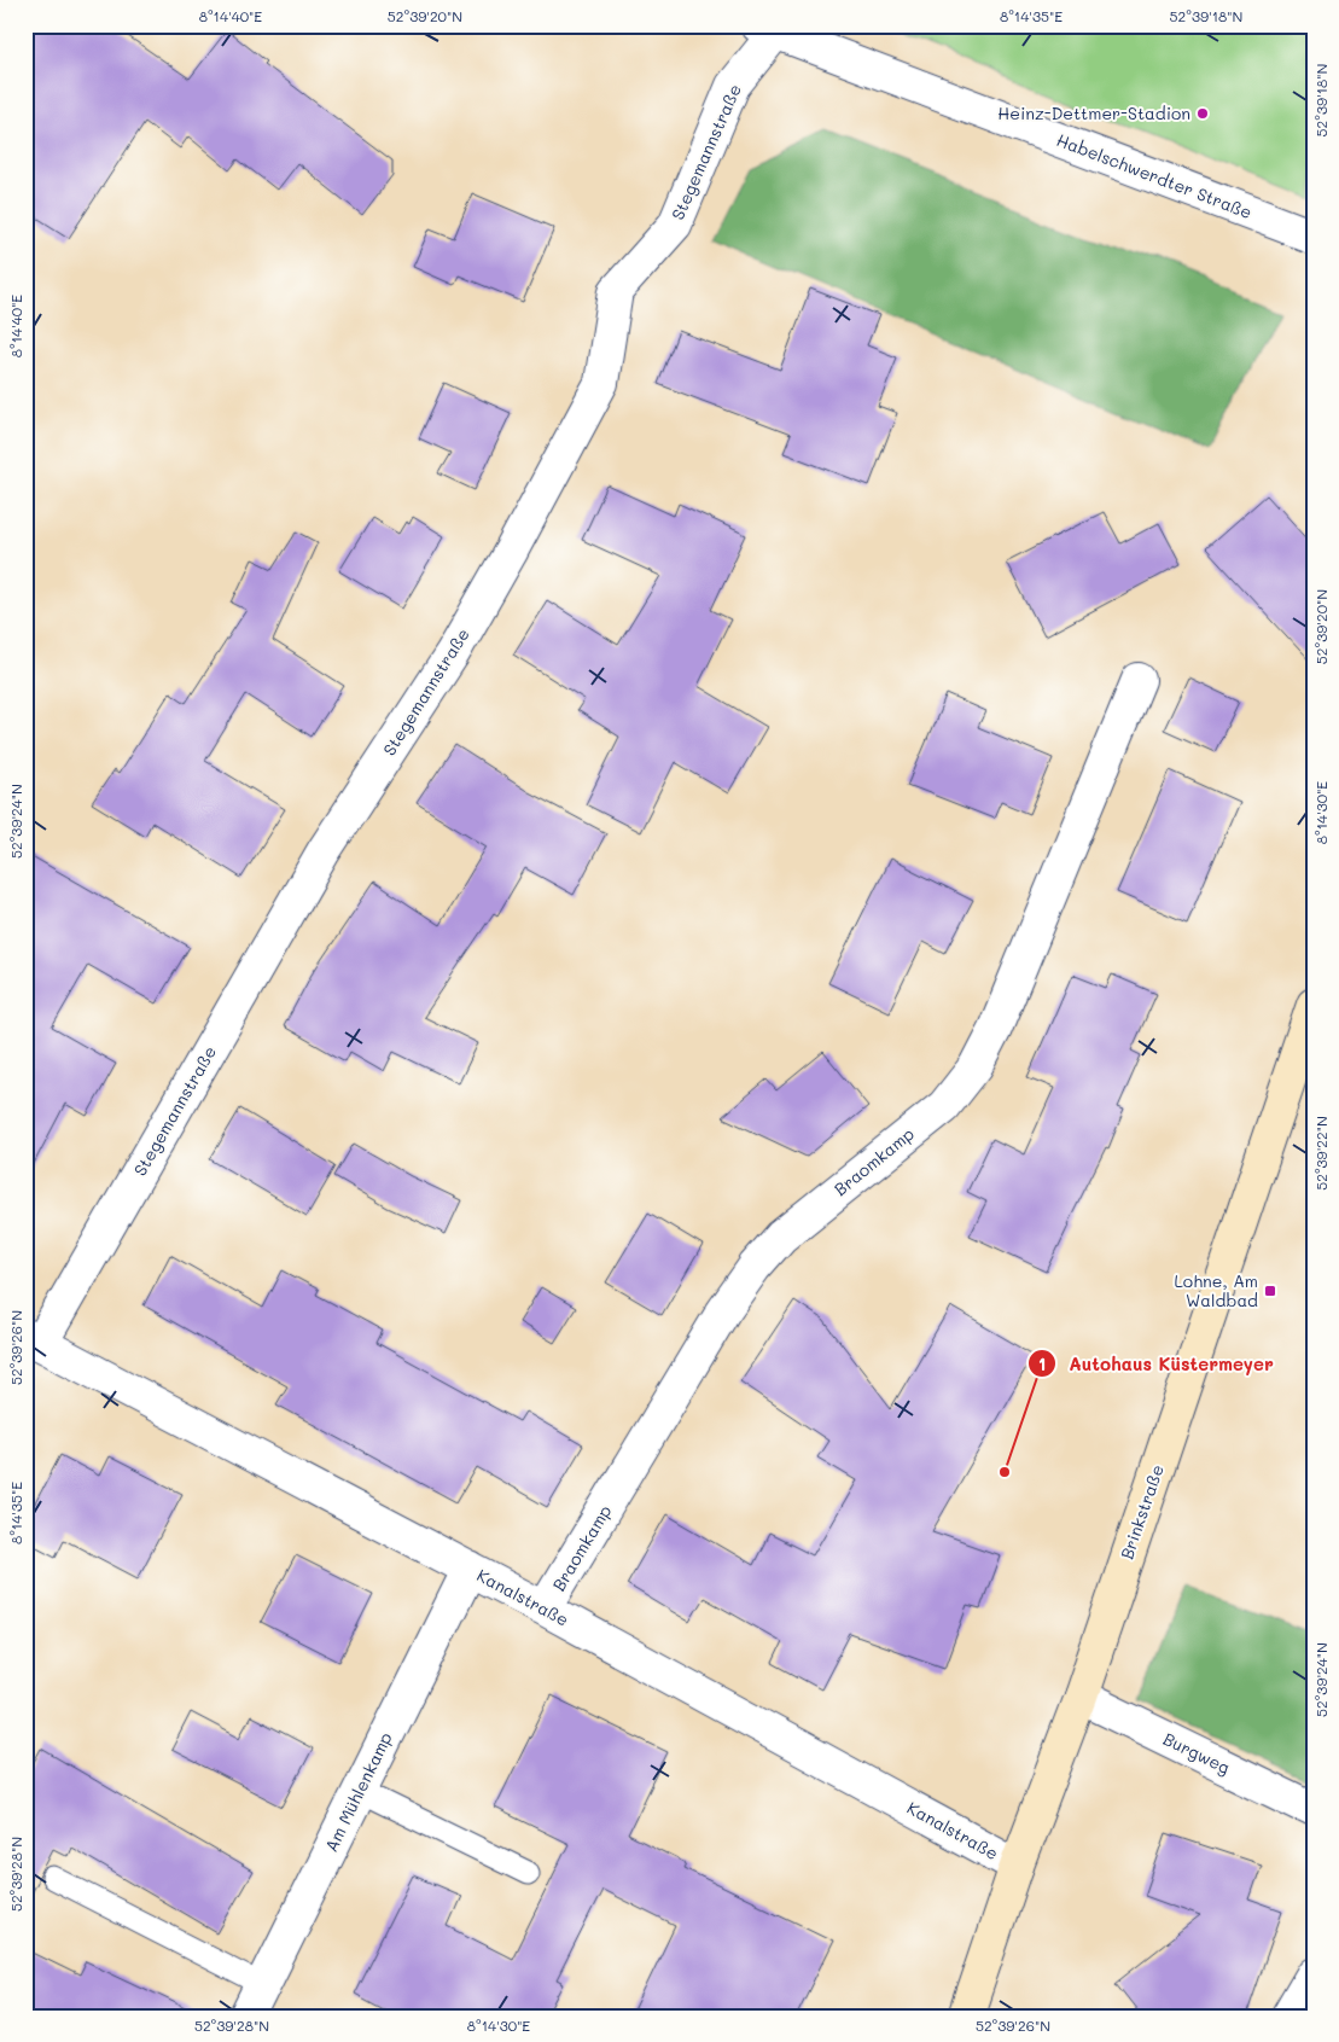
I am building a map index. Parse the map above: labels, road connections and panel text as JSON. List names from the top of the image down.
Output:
{
  "streets": {
    "street": [
      "Stegemannstraße",
      "Habelschwerdter Straße",
      "Braomkamp",
      "Brinkstraße",
      "Kanalstraße",
      "Burgweg",
      "Am Mühlenkamp"
    ]
  },
  "crossings": [
    ["Stegemannstraße", "Habelschwerdter Straße"],
    ["Stegemannstraße", "Kanalstraße"],
    ["Braomkamp", "Kanalstraße"],
    ["Brinkstraße", "Kanalstraße"],
    ["Brinkstraße", "Burgweg"],
    ["Kanalstraße", "Am Mühlenkamp"]
  ],
  "places": {
    "other": ["Heinz-Dettmer-Stadion", "Autohaus Küstermeyer"],
    "transit": ["Lohne, Am Waldbad"]
  },
  "coordinates": [
    "8°14'40\"E",
    "52°39'20\"N",
    "8°14'35\"E",
    "52°39'18\"N",
    "8°14'30\"E",
    "52°39'24\"N",
    "52°39'22\"N",
    "52°39'26\"N",
    "52°39'28\"N"
  ]
}
